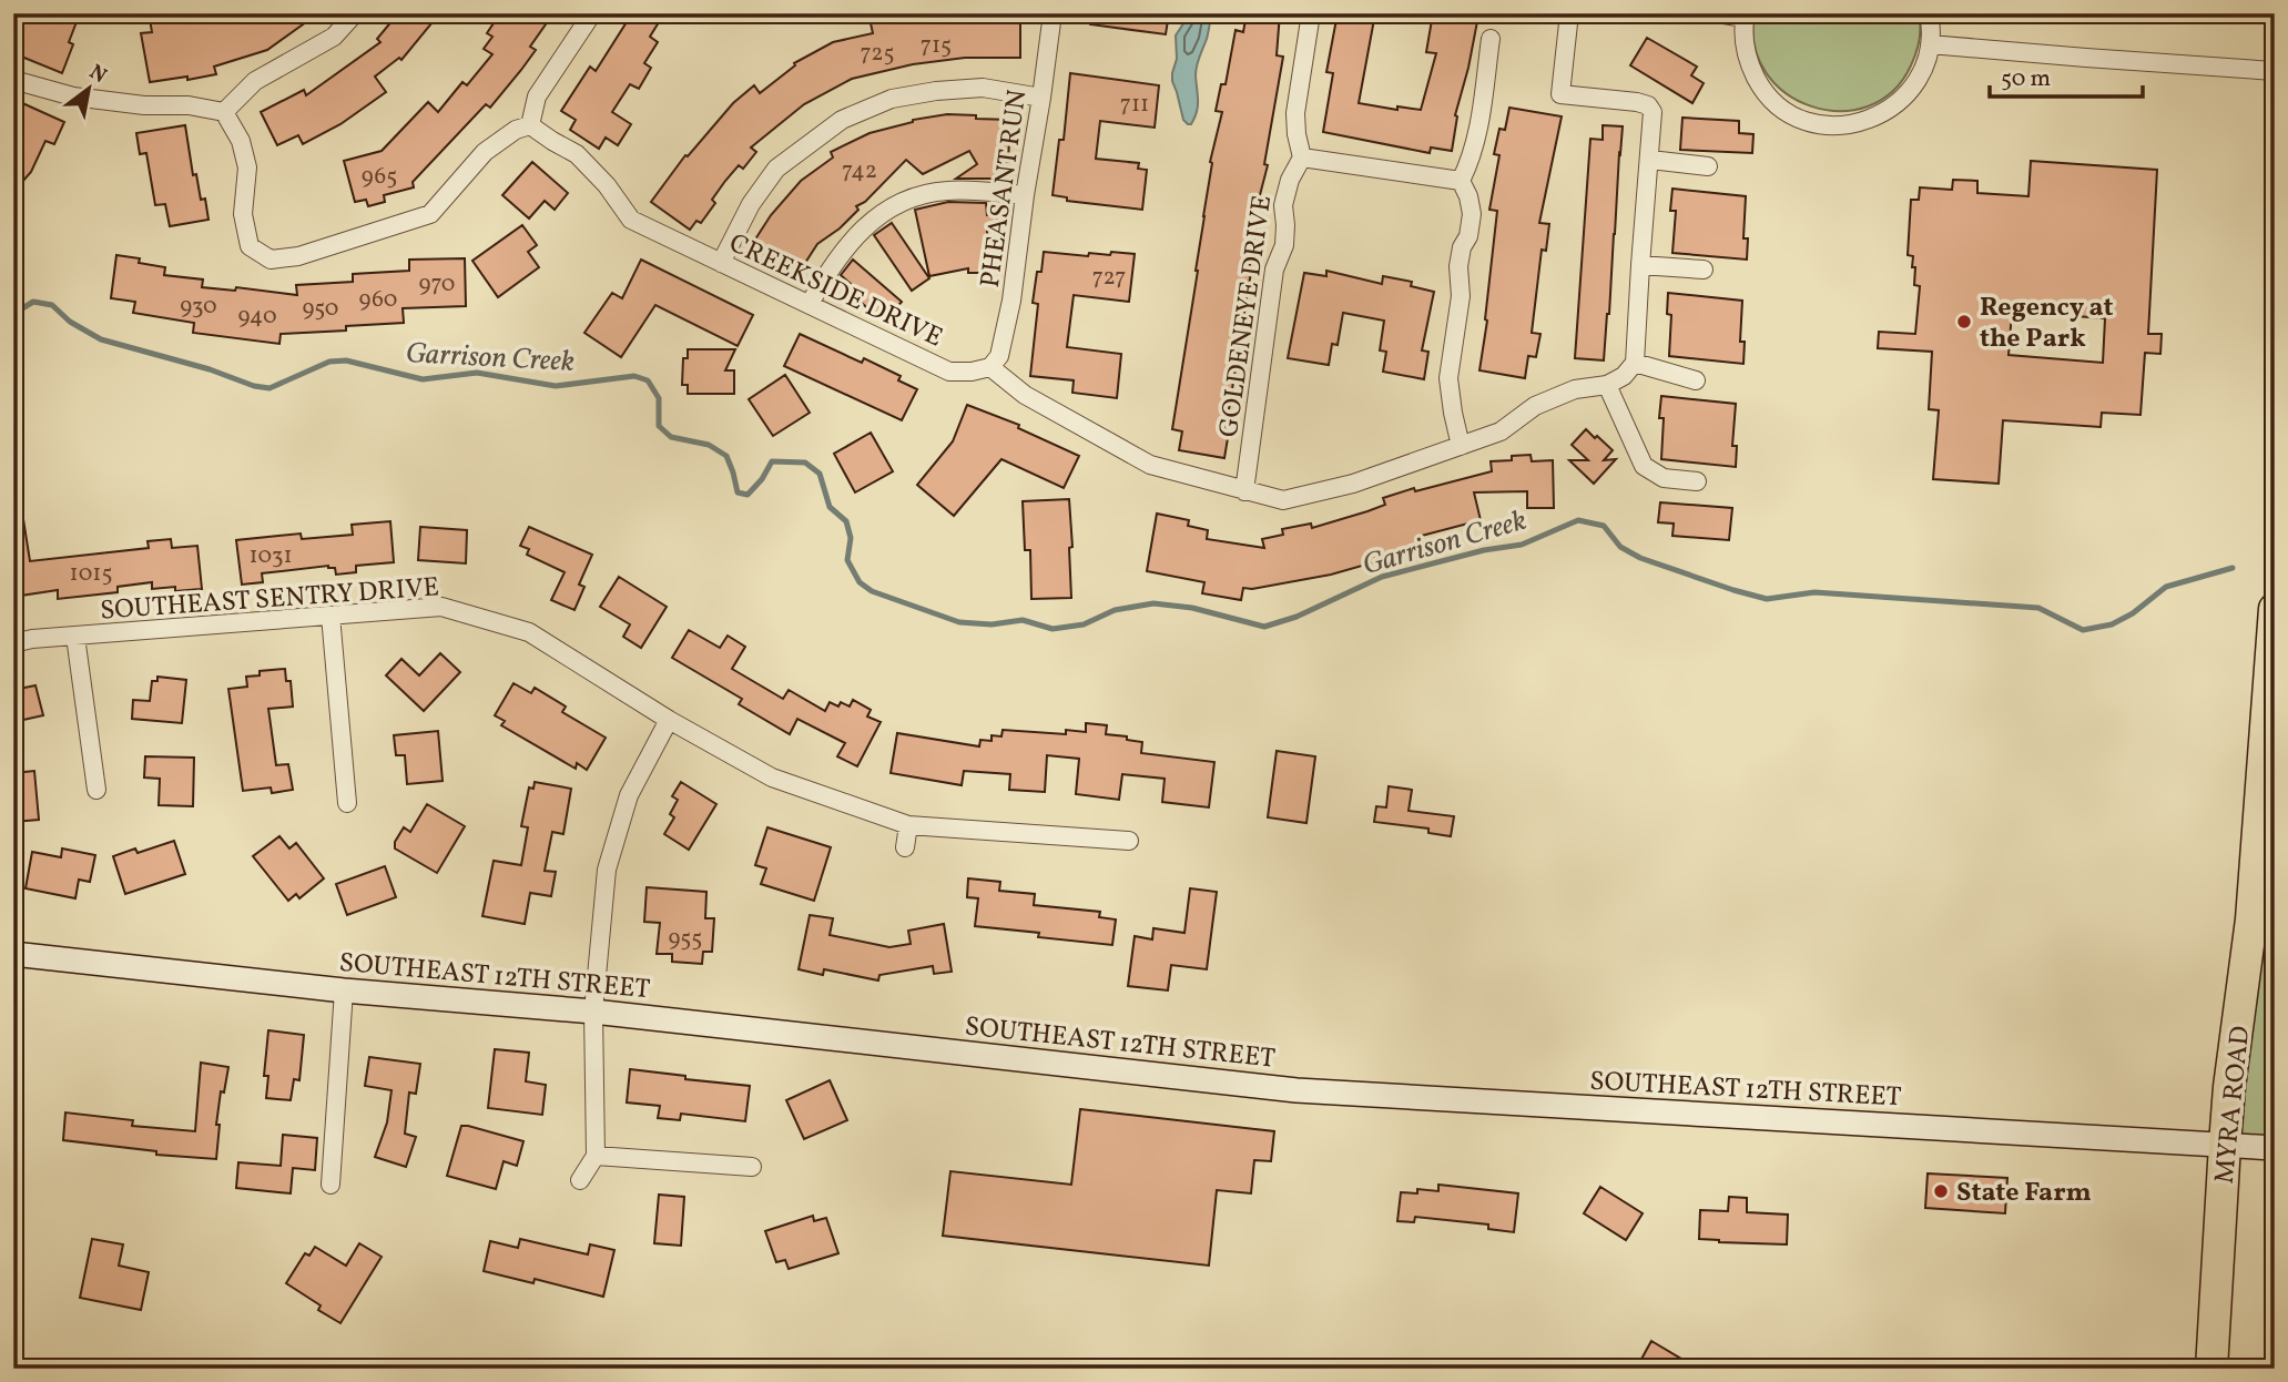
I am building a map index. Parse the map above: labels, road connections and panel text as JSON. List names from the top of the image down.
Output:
{
  "streets": {
    "highway": ["MYRA ROAD"],
    "main road": ["SOUTHEAST 12TH STREET"],
    "street": [
      "PHEASANT RUN",
      "CREEKSIDE DRIVE",
      "GOLDENEYE DRIVE",
      "SOUTHEAST SENTRY DRIVE"
    ]
  },
  "crossings": [
    ["PHEASANT RUN", "CREEKSIDE DRIVE"],
    ["SOUTHEAST 12TH STREET", "MYRA ROAD"]
  ],
  "water": ["Garrison Creek"],
  "places": ["Regency at the Park", "State Farm"],
  "house_numbers": [
    "715",
    "725",
    "711",
    "742",
    "965",
    "727",
    "970",
    "960",
    "930",
    "950",
    "940",
    "1031",
    "1015",
    "955"
  ],
  "scale_bar": "50 m",
  "north": "top right"
}
